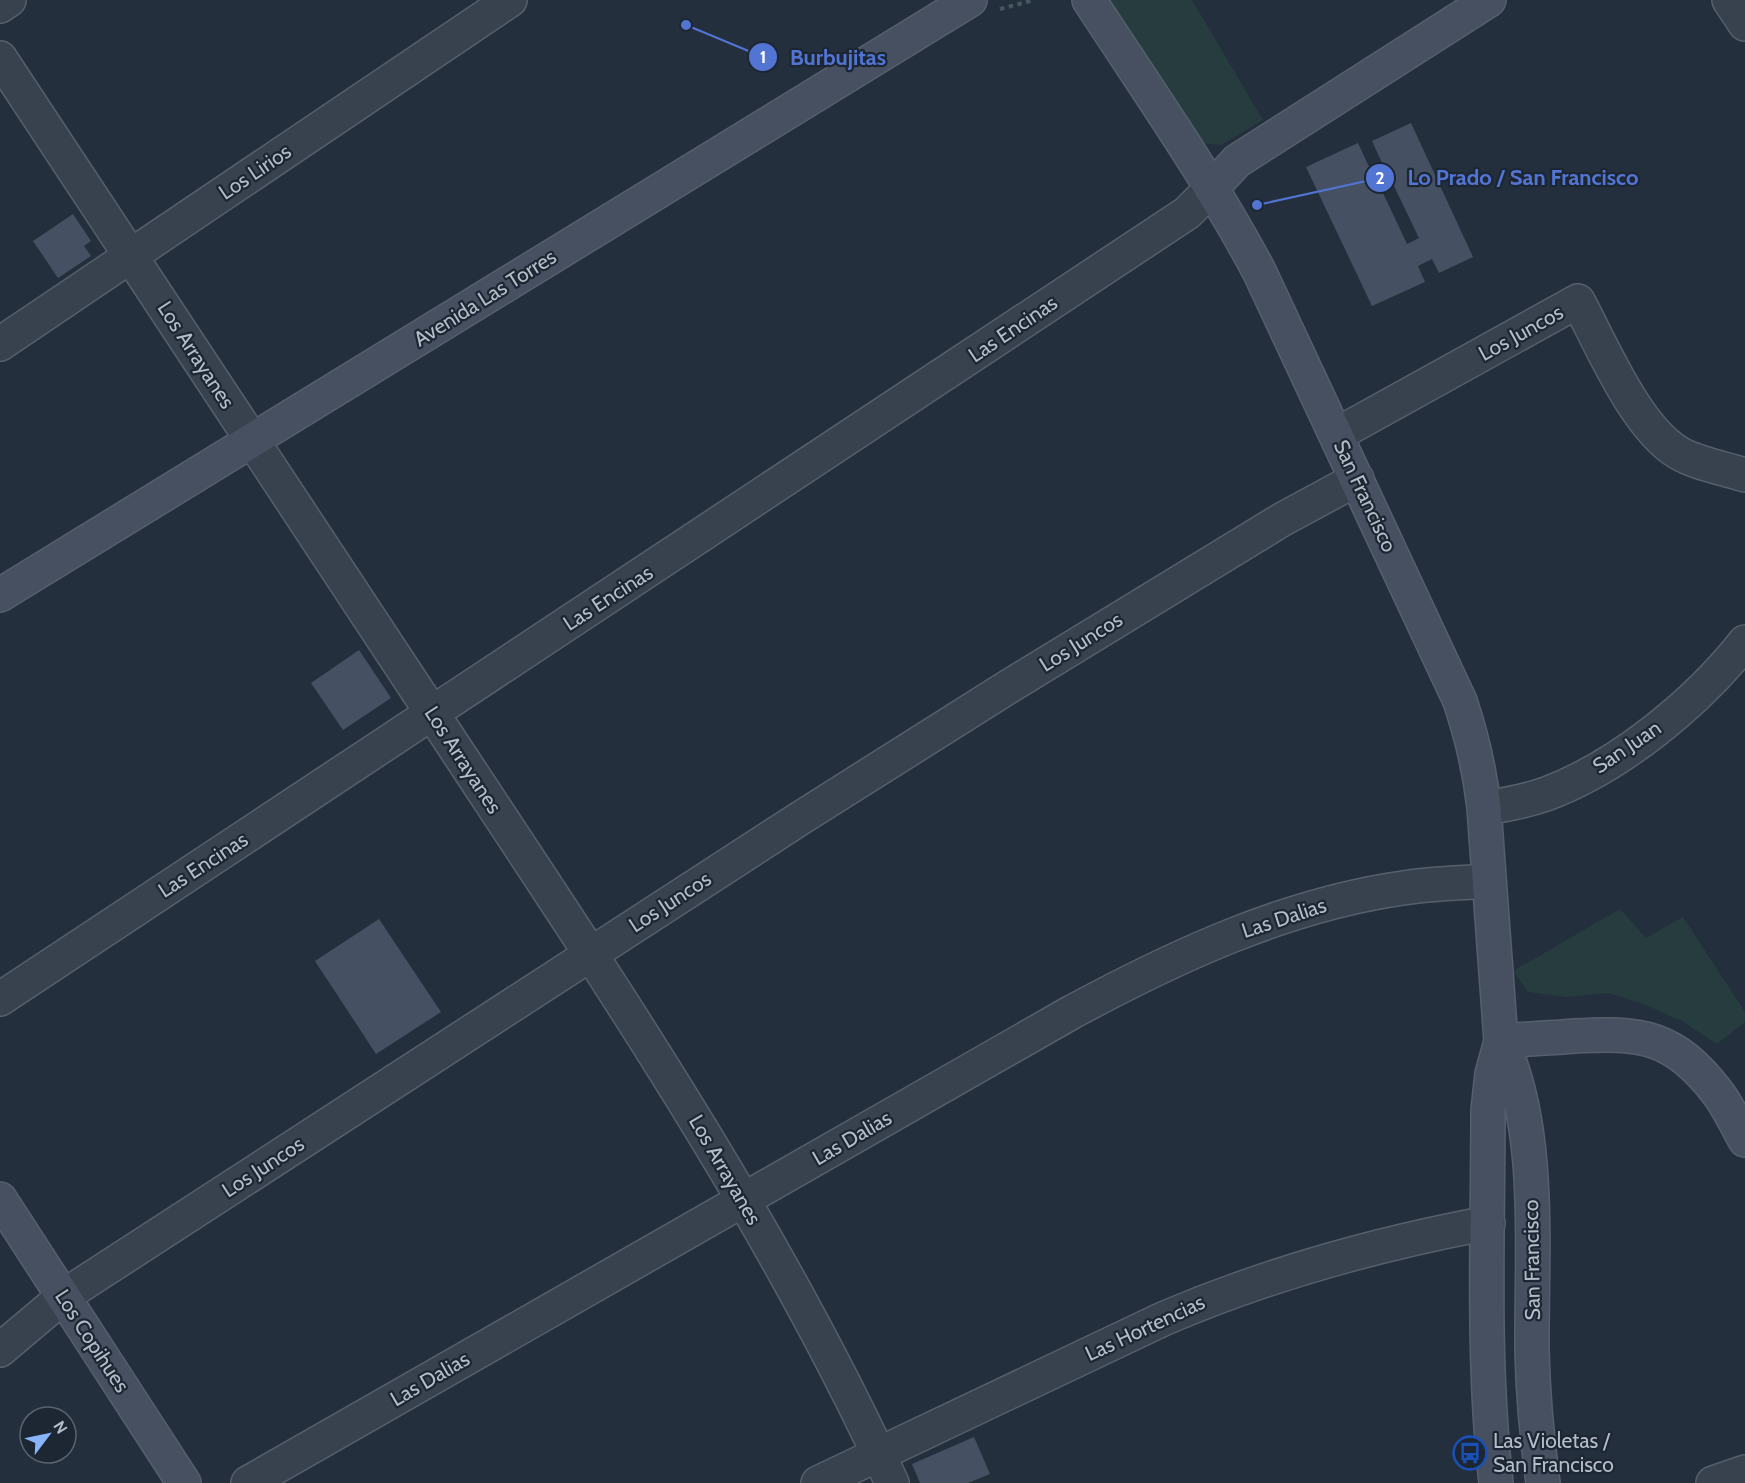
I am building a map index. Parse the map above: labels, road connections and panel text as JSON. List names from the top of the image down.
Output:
{
  "streets": {
    "main road": ["Avenida Las Torres", "San Francisco", "Los Copihues"],
    "street": [
      "Los Lirios",
      "Las Encinas",
      "Los Juncos",
      "Los Arrayanes",
      "San Juan",
      "Las Dalias",
      "Las Hortencias"
    ]
  },
  "crossings": [
    ["Los Lirios", "Los Arrayanes"],
    ["Avenida Las Torres", "Los Arrayanes"],
    ["Las Encinas", "Los Arrayanes"],
    ["Las Encinas", "San Francisco"],
    ["Los Juncos", "Los Arrayanes"],
    ["Los Juncos", "San Francisco"],
    ["Los Juncos", "Los Copihues"],
    ["Los Arrayanes", "Las Dalias"],
    ["Los Arrayanes", "Las Hortencias"],
    ["San Francisco", "San Juan"],
    ["San Francisco", "Las Dalias"],
    ["San Francisco", "Las Hortencias"]
  ],
  "places": {
    "other": ["Burbujitas", "Lo Prado / San Francisco"],
    "bus stop": ["Las Violetas / San Francisco"]
  },
  "north": "top right"
}
